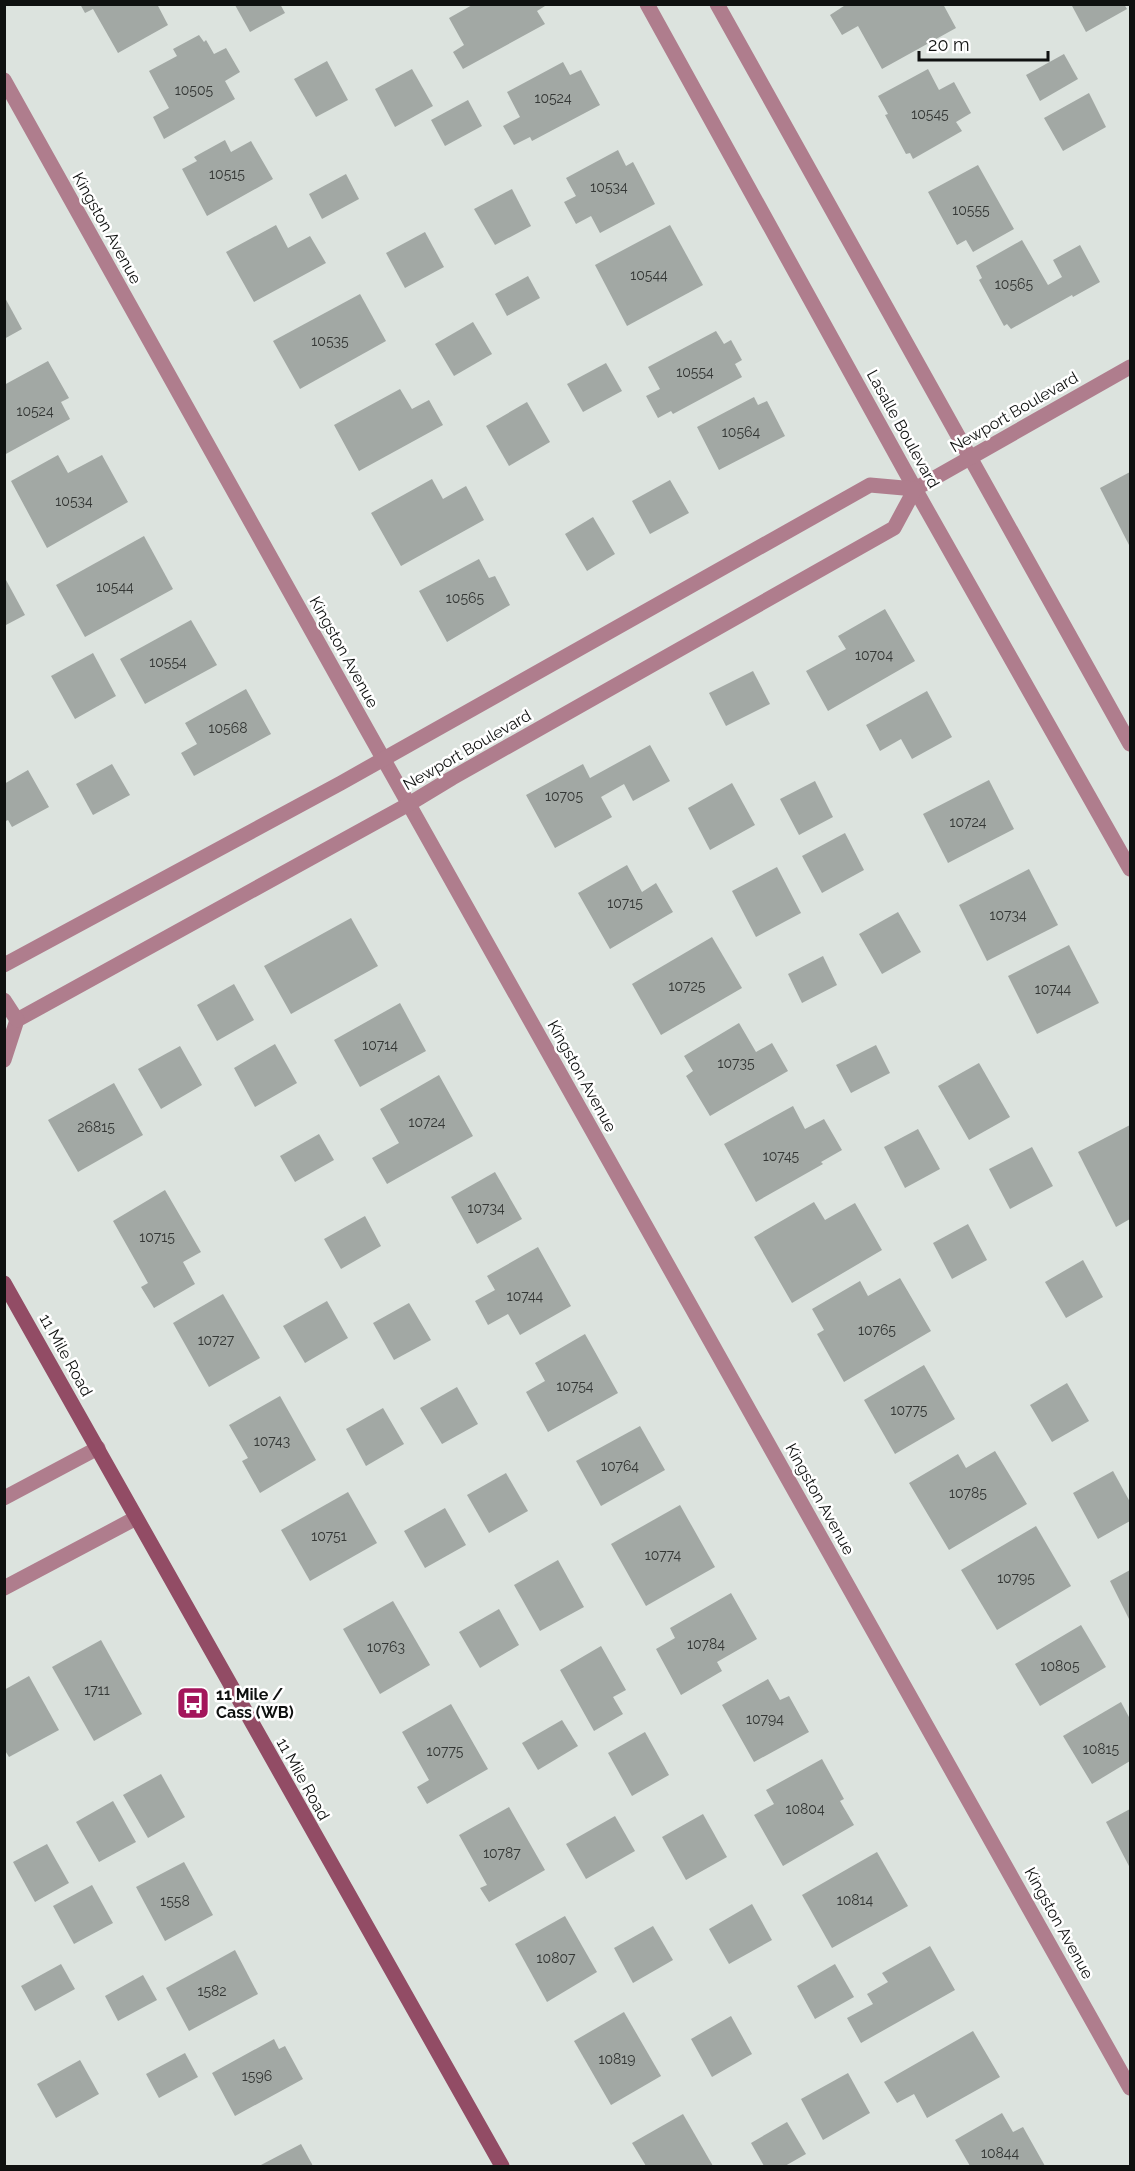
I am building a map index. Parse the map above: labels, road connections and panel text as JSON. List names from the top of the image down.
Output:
{
  "streets": {
    "main road": ["11 Mile Road"],
    "street": ["Kingston Avenue", "Newport Boulevard", "Lasalle Boulevard"]
  },
  "crossings": [
    ["Kingston Avenue", "Newport Boulevard"],
    ["Newport Boulevard", "Lasalle Boulevard"]
  ],
  "places": {
    "bus stop": ["11 Mile / Cass (WB)"]
  },
  "house_numbers": [
    "10505",
    "10524",
    "10545",
    "10515",
    "10534",
    "10555",
    "10544",
    "10565",
    "10535",
    "10554",
    "10524",
    "10564",
    "10534",
    "10544",
    "10565",
    "10704",
    "10554",
    "10568",
    "10705",
    "10724",
    "10715",
    "10734",
    "10725",
    "10744",
    "10714",
    "10735",
    "10724",
    "26815",
    "10745",
    "10734",
    "10715",
    "10744",
    "10765",
    "10727",
    "10754",
    "10775",
    "10743",
    "10764",
    "10785",
    "10751",
    "10774",
    "10795",
    "10784",
    "10763",
    "10805",
    "1711",
    "10794",
    "10815",
    "10775",
    "10804",
    "10787",
    "10814",
    "1558",
    "10807",
    "1582",
    "10819",
    "1596",
    "10844"
  ],
  "scale_bar": "20 m"
}
